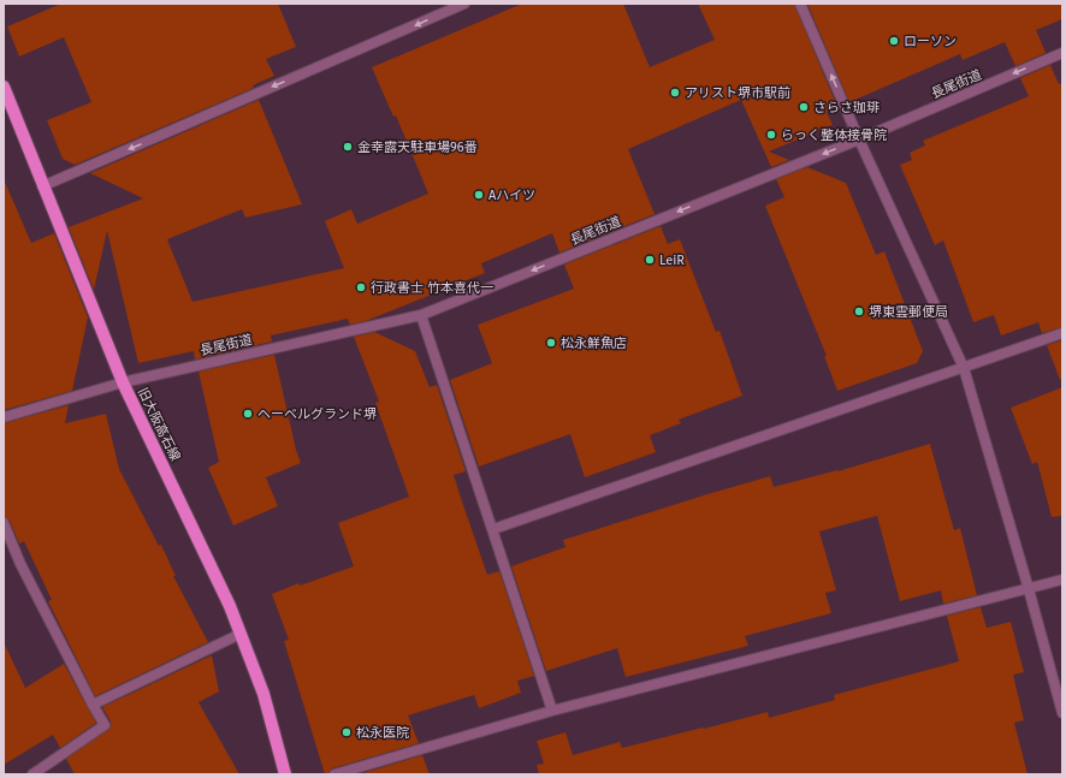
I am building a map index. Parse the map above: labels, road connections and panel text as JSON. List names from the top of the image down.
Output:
{
  "streets": {
    "main road": ["旧大阪高石線"],
    "street": ["長尾街道"]
  },
  "crossings": [
    ["長尾街道", "旧大阪高石線"]
  ],
  "one_way": ["長尾街道"],
  "places": [
    "ローソン",
    "アリスト堺市駅前",
    "さらさ珈琲",
    "らっく整体接骨院",
    "金幸露天駐車場96番",
    "Aハイツ",
    "LeiR",
    "行政書士 竹本喜代一",
    "堺東雲郵便局",
    "松永鮮魚店",
    "ヘーベルグランド堺",
    "松永医院"
  ]
}
